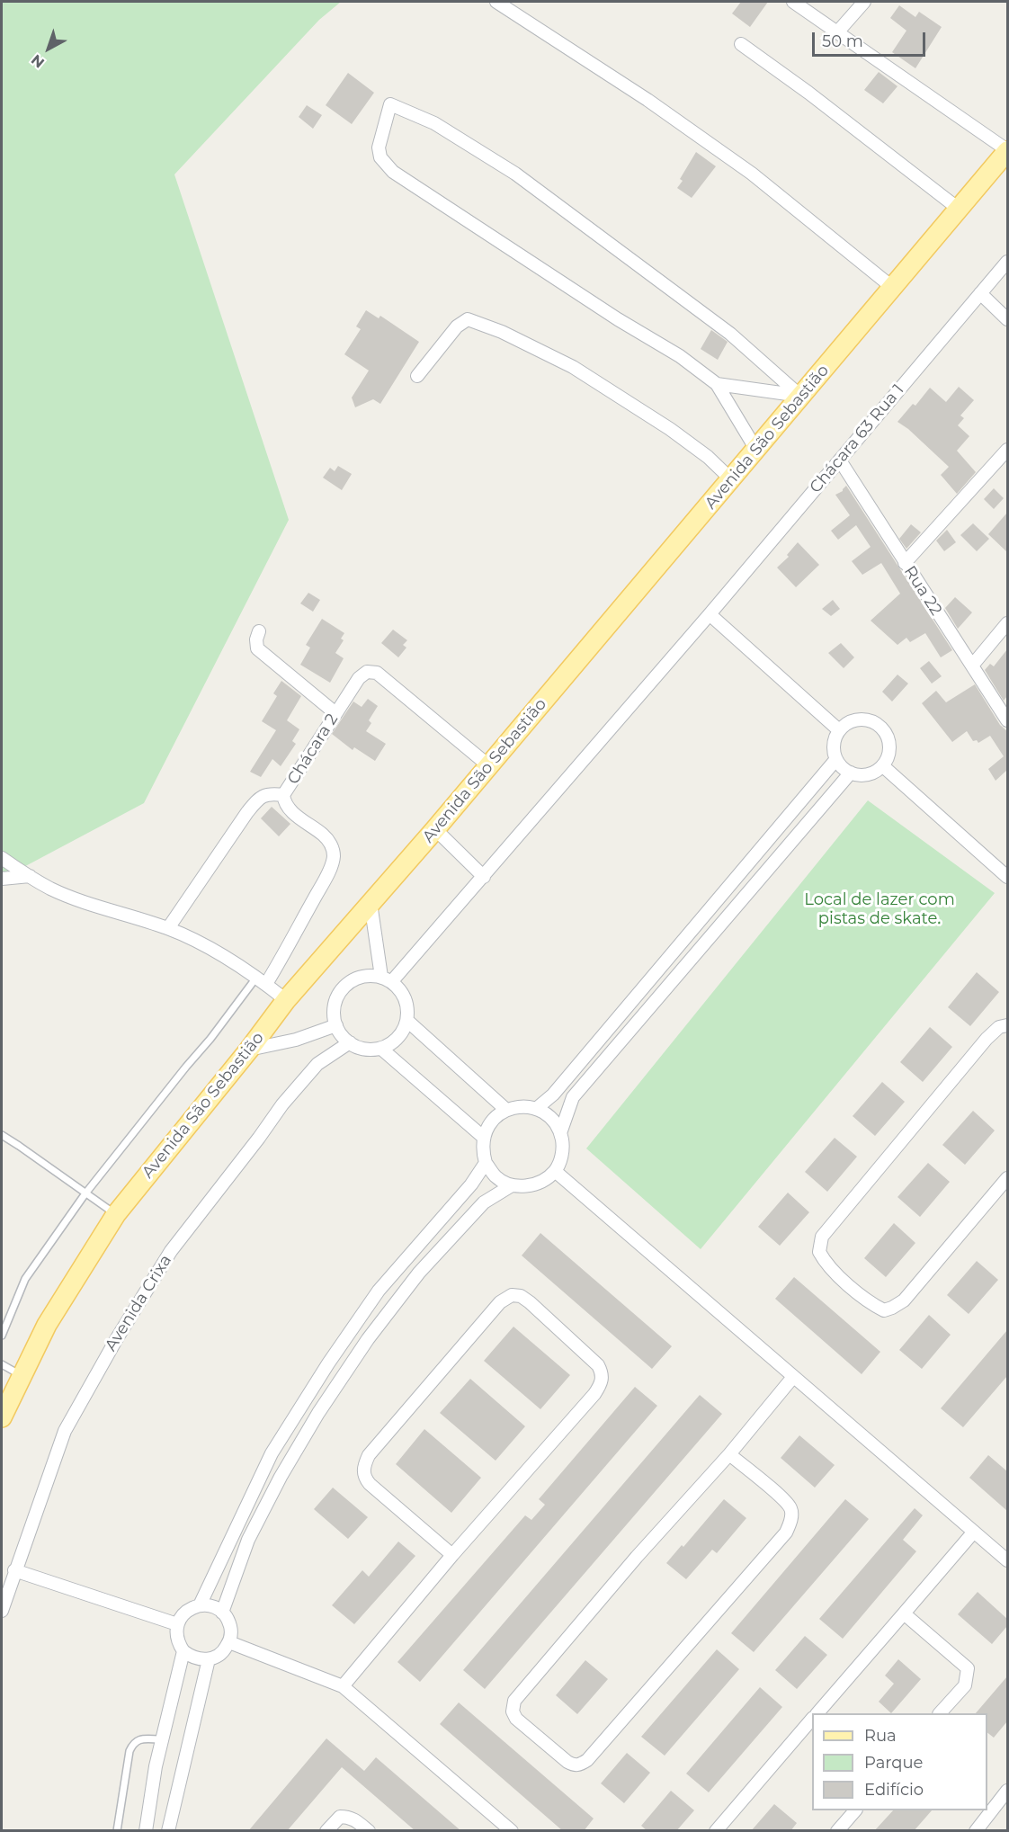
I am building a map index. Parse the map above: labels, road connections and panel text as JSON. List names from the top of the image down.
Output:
{
  "streets": {
    "main road": ["Avenida São Sebastião"],
    "street": [
      "Chácara 63 Rua 1",
      "Rua 22",
      "Chácara 2",
      "Avenida Crixa"
    ]
  },
  "crossings": [
    ["Avenida São Sebastião", "Chácara 2"],
    ["Chácara 63 Rua 1", "Rua 22"],
    ["Chácara 63 Rua 1", "Avenida Crixa"]
  ],
  "parks": ["Local de lazer com pistas de skate."],
  "legend": ["Rua", "Parque", "Edifício"],
  "scale_bar": "50 m",
  "north": "bottom left"
}
